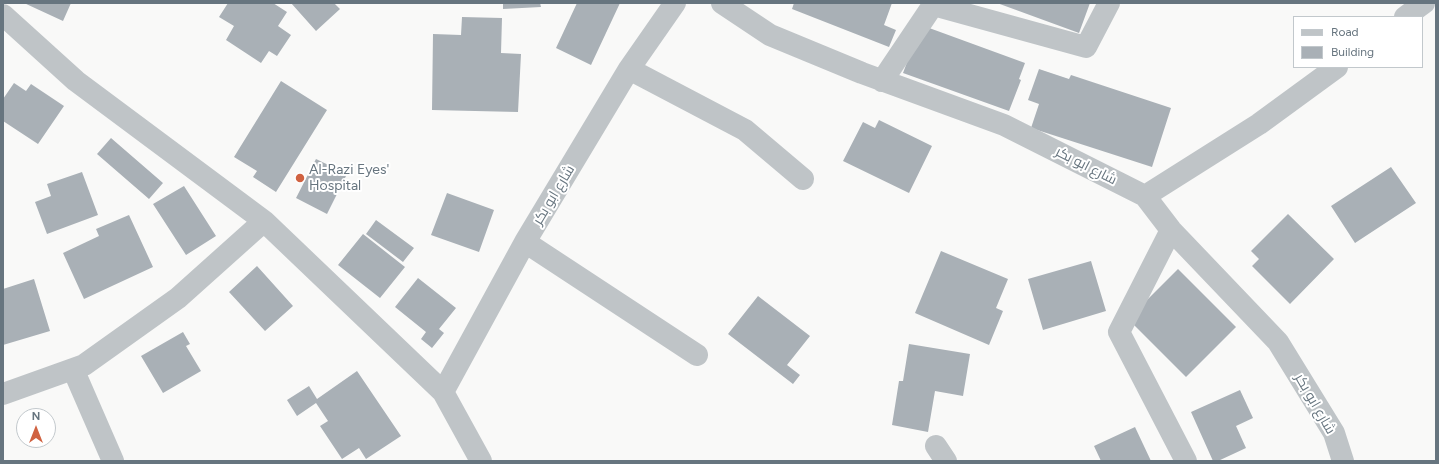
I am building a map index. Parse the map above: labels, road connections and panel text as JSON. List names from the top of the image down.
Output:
{
  "streets": {
    "street": ["شارع ابو بكر"]
  },
  "places": ["Al-Razi Eyes' Hospital"],
  "legend": ["Road", "Building"],
  "north": "top"
}
